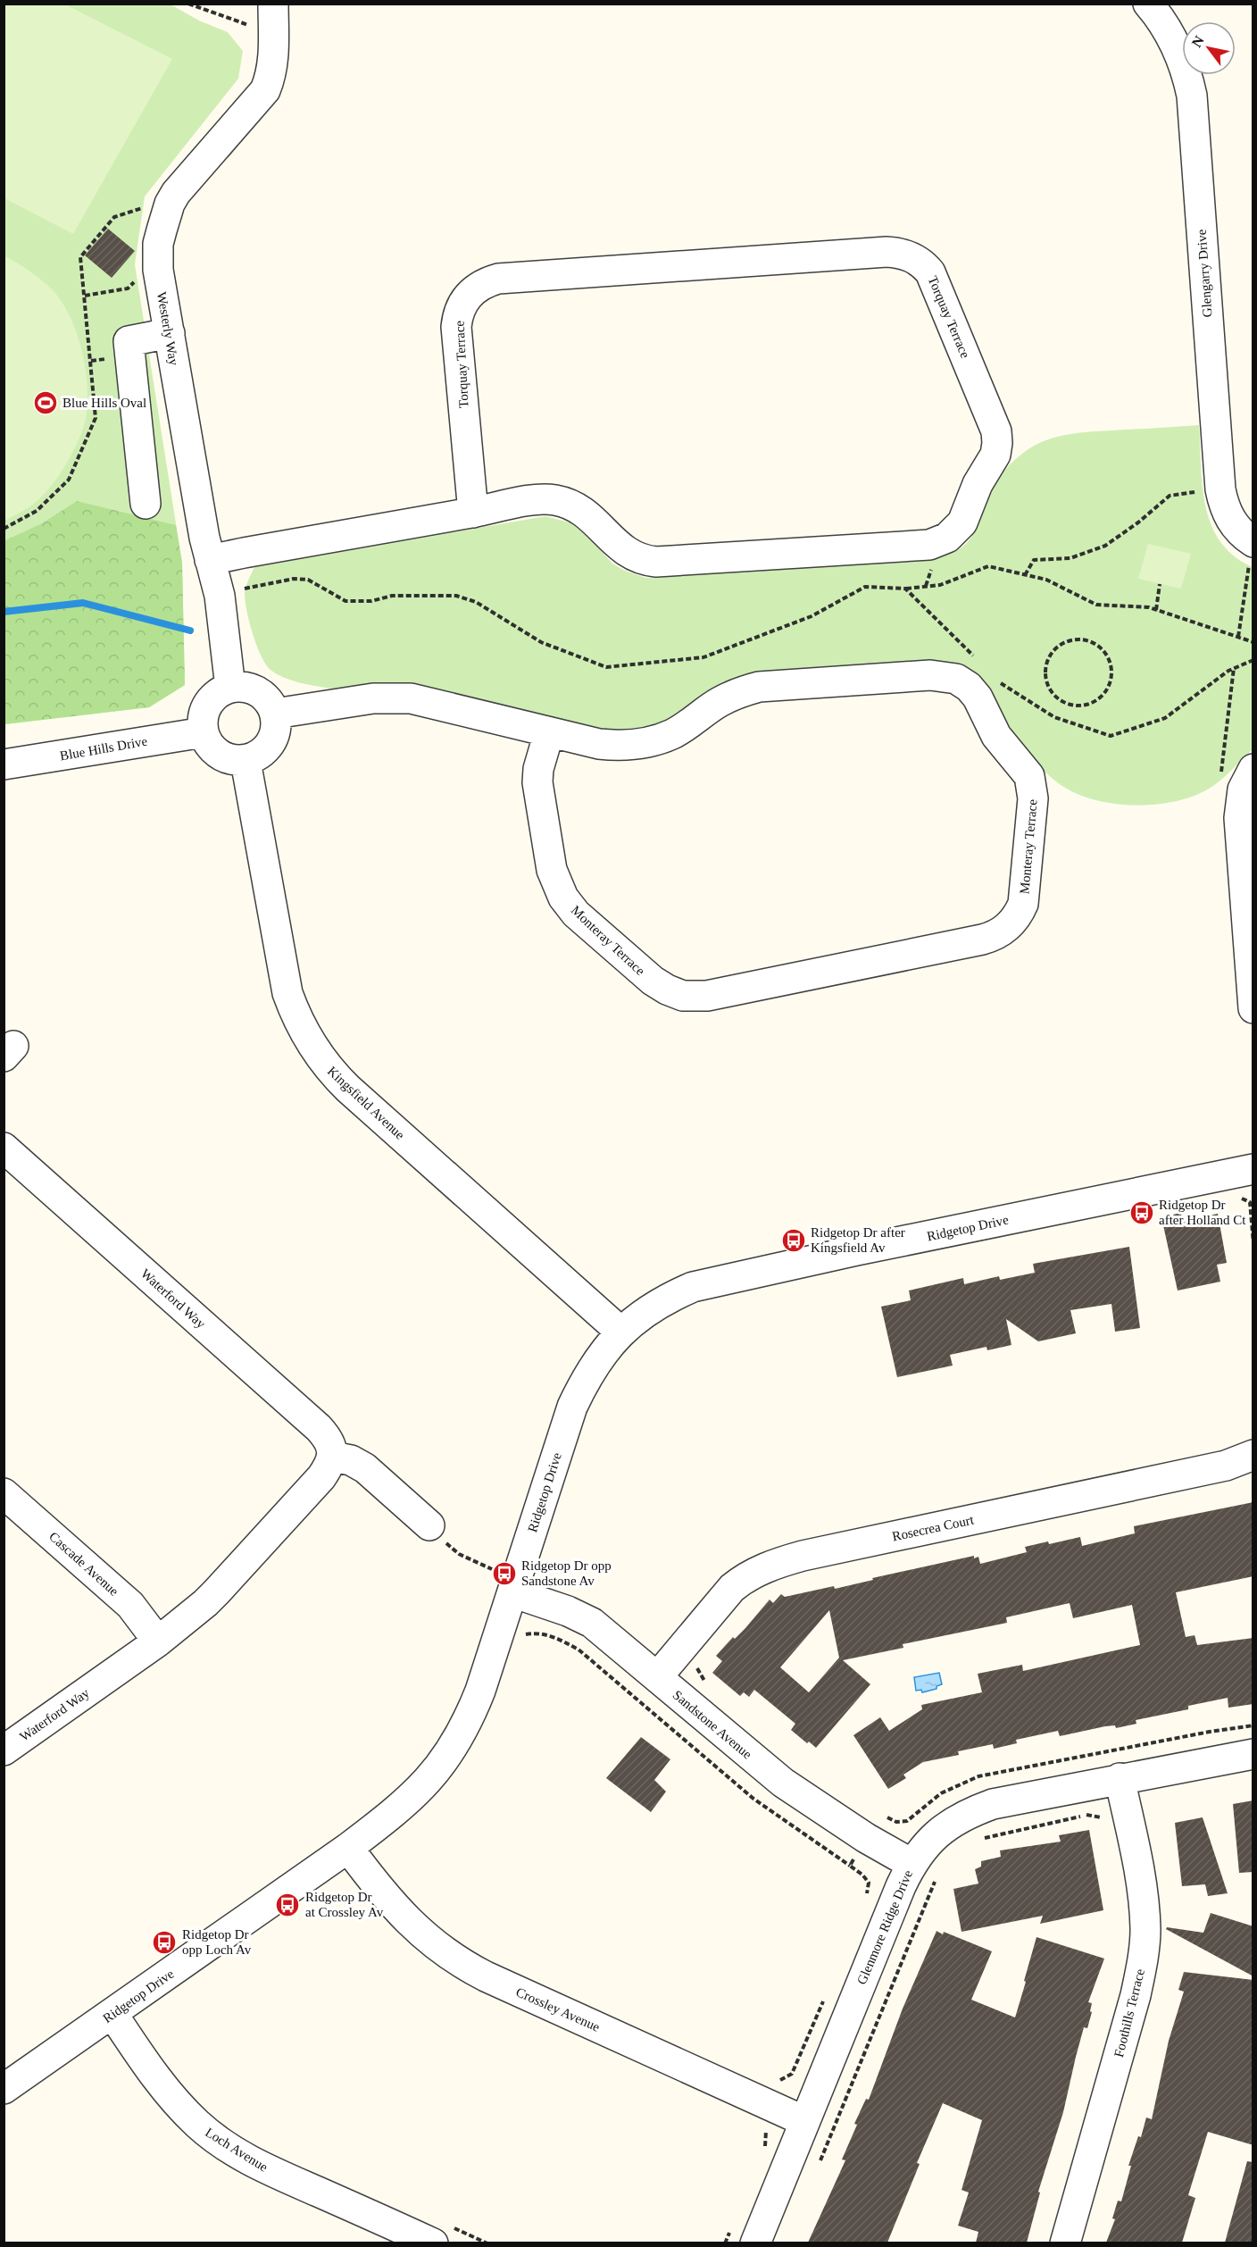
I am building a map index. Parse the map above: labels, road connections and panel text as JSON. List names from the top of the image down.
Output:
{
  "streets": {
    "street": [
      "Glengarry Drive",
      "Torquay Terrace",
      "Westerly Way",
      "Blue Hills Drive",
      "Monteray Terrace",
      "Kingsfield Avenue",
      "Ridgetop Drive",
      "Waterford Way",
      "Rosecrea Court",
      "Cascade Avenue",
      "Sandstone Avenue",
      "Glenmore Ridge Drive",
      "Crossley Avenue",
      "Foothills Terrace",
      "Loch Avenue"
    ]
  },
  "crossings": [
    ["Torquay Terrace", "Westerly Way"],
    ["Westerly Way", "Blue Hills Drive"],
    ["Westerly Way", "Monteray Terrace"],
    ["Westerly Way", "Kingsfield Avenue"],
    ["Blue Hills Drive", "Monteray Terrace"],
    ["Blue Hills Drive", "Kingsfield Avenue"],
    ["Monteray Terrace", "Kingsfield Avenue"],
    ["Kingsfield Avenue", "Ridgetop Drive"],
    ["Ridgetop Drive", "Sandstone Avenue"],
    ["Ridgetop Drive", "Crossley Avenue"],
    ["Ridgetop Drive", "Loch Avenue"],
    ["Waterford Way", "Cascade Avenue"],
    ["Rosecrea Court", "Sandstone Avenue"],
    ["Sandstone Avenue", "Glenmore Ridge Drive"],
    ["Glenmore Ridge Drive", "Crossley Avenue"],
    ["Glenmore Ridge Drive", "Foothills Terrace"]
  ],
  "places": {
    "sports": ["Blue Hills Oval"],
    "bus stop": [
      "Ridgetop Dr after Holland Ct",
      "Ridgetop Dr after Kingsfield Av",
      "Ridgetop Dr opp Sandstone Av",
      "Ridgetop Dr at Crossley Av",
      "Ridgetop Dr opp Loch Av"
    ]
  },
  "north": "top left"
}
